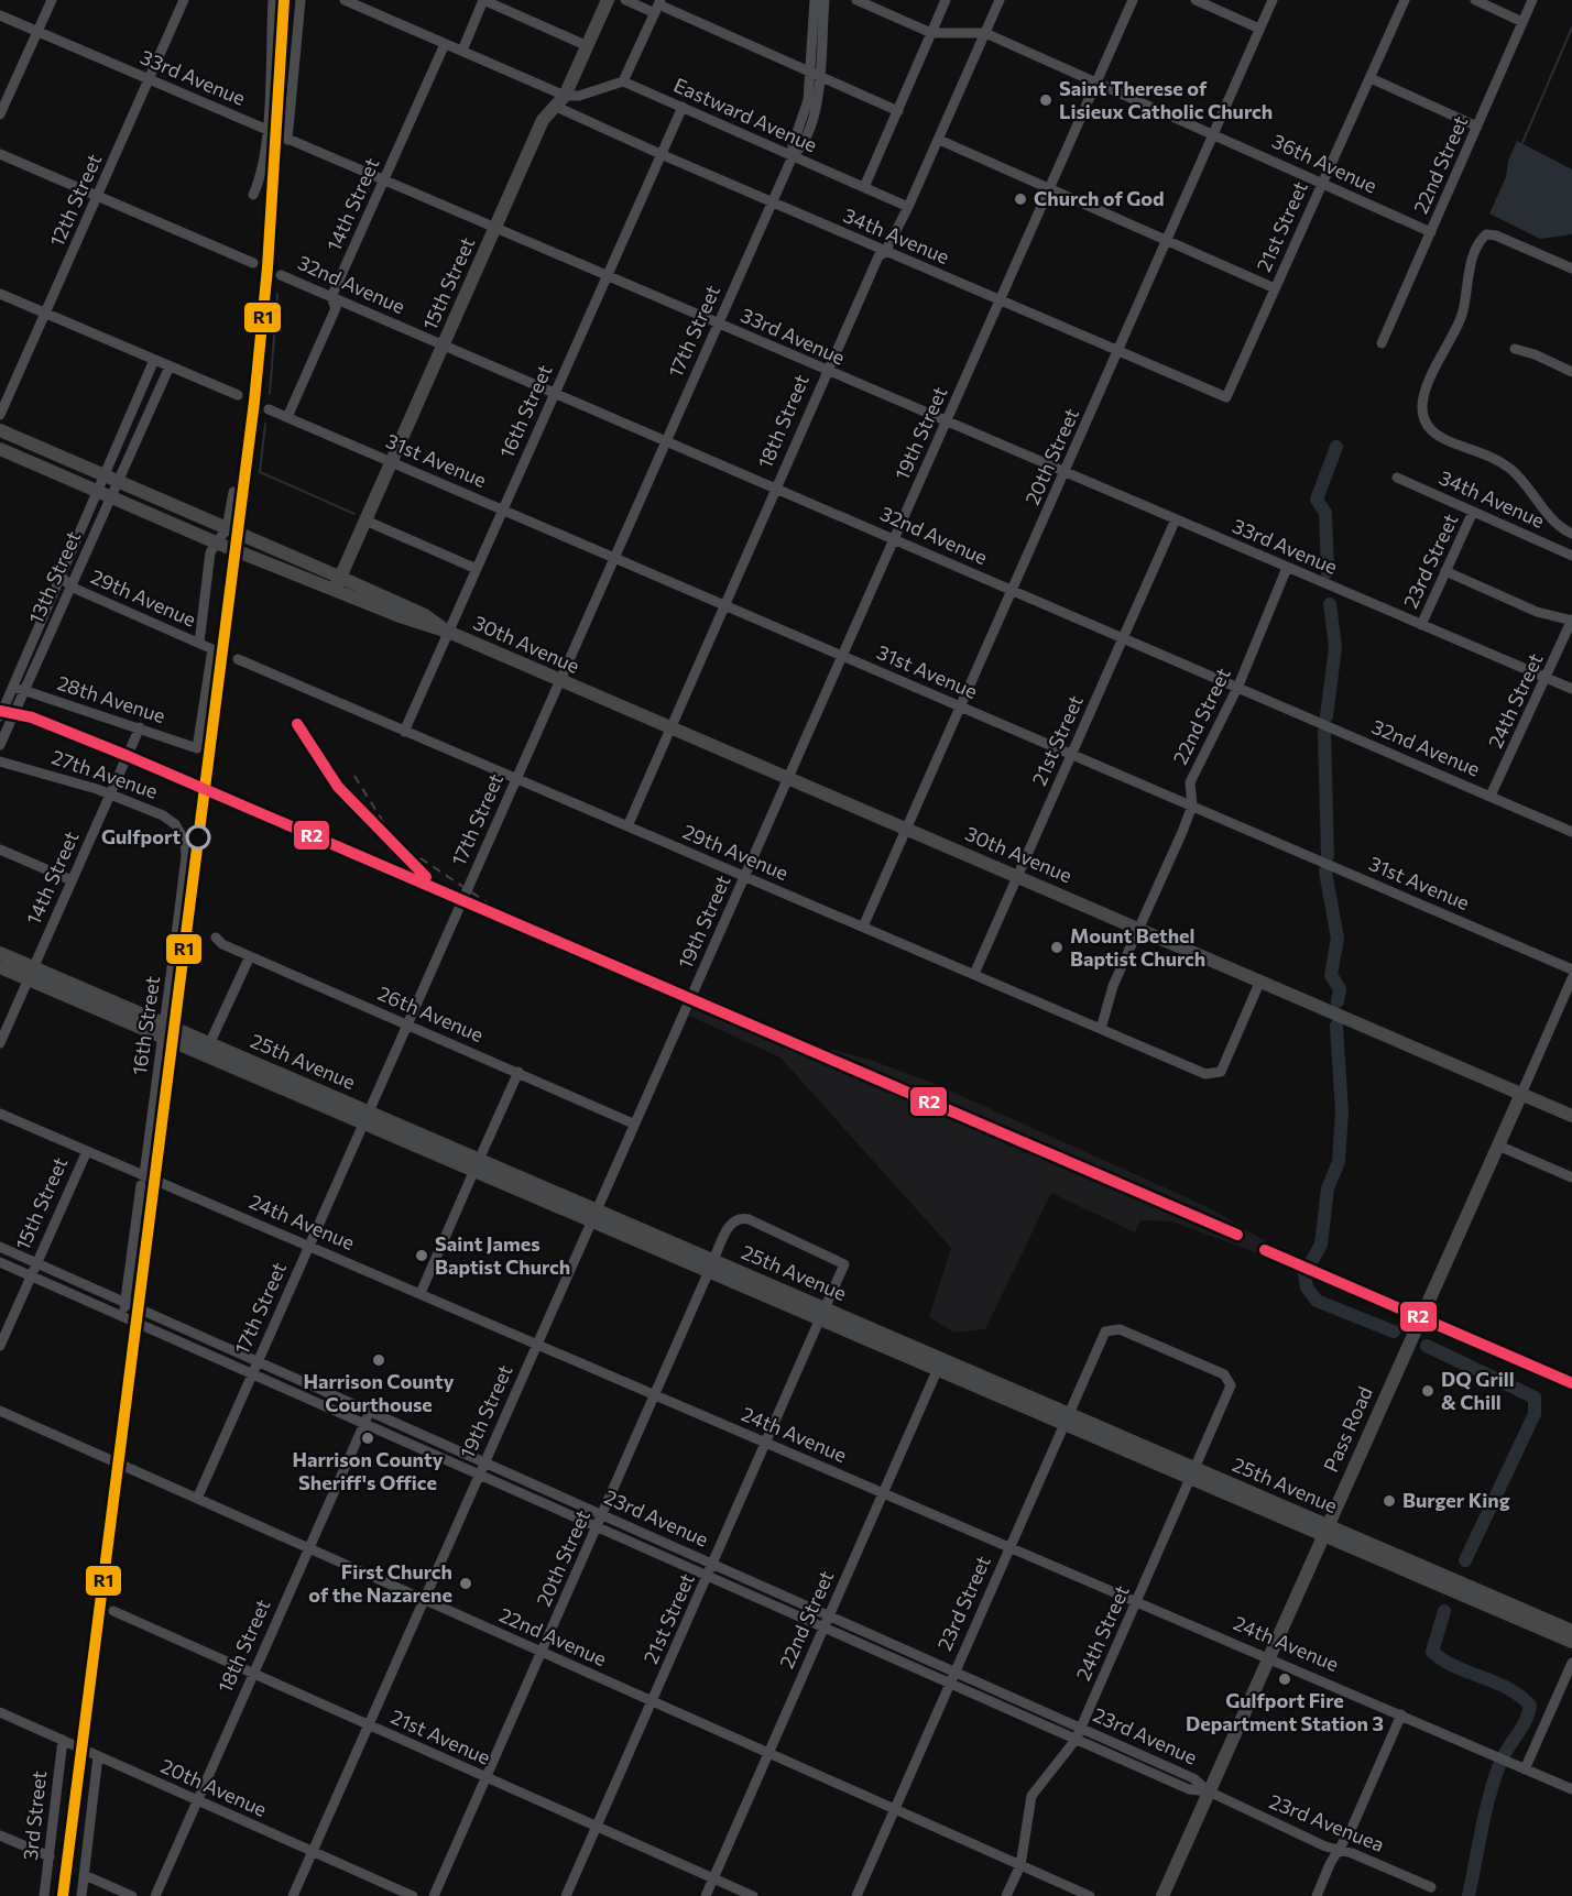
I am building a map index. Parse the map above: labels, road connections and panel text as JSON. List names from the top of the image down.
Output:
{
  "streets": {
    "main road": [
      "15th Street",
      "30th Avenue",
      "25th Avenue",
      "Pass Road"
    ],
    "street": [
      "33rd Avenue",
      "Eastward Avenue",
      "36th Avenue",
      "22nd Street",
      "12th Street",
      "14th Street",
      "21st Street",
      "34th Avenue",
      "32nd Avenue",
      "17th Street",
      "16th Street",
      "18th Street",
      "19th Street",
      "20th Street",
      "31st Avenue",
      "23rd Street",
      "13th Street",
      "29th Avenue",
      "28th Avenue",
      "24th Street",
      "27th Avenue",
      "26th Avenue",
      "24th Avenue",
      "23rd Avenue",
      "22nd Avenue",
      "21st Avenue",
      "20th Avenue",
      "3rd Street",
      "23rd Avenuea"
    ]
  },
  "crossings": [
    ["33rd Avenue", "22nd Street"],
    ["33rd Avenue", "12th Street"],
    ["33rd Avenue", "14th Street"],
    ["33rd Avenue", "21st Street"],
    ["33rd Avenue", "15th Street"],
    ["33rd Avenue", "17th Street"],
    ["33rd Avenue", "16th Street"],
    ["33rd Avenue", "18th Street"],
    ["33rd Avenue", "19th Street"],
    ["33rd Avenue", "20th Street"],
    ["33rd Avenue", "23rd Street"],
    ["33rd Avenue", "24th Street"],
    ["Eastward Avenue", "17th Street"],
    ["Eastward Avenue", "16th Street"],
    ["Eastward Avenue", "18th Street"],
    ["36th Avenue", "22nd Street"],
    ["36th Avenue", "21st Street"],
    ["36th Avenue", "18th Street"],
    ["36th Avenue", "19th Street"],
    ["36th Avenue", "20th Street"],
    ["22nd Street", "32nd Avenue"],
    ["22nd Street", "31st Avenue"],
    ["22nd Street", "29th Avenue"],
    ["22nd Street", "30th Avenue"],
    ["22nd Street", "25th Avenue"],
    ["22nd Street", "24th Avenue"],
    ["22nd Street", "23rd Avenue"],
    ["22nd Street", "22nd Avenue"],
    ["22nd Street", "21st Avenue"],
    ["14th Street", "32nd Avenue"],
    ["14th Street", "31st Avenue"],
    ["14th Street", "28th Avenue"],
    ["14th Street", "27th Avenue"],
    ["14th Street", "25th Avenue"],
    ["21st Street", "34th Avenue"],
    ["21st Street", "32nd Avenue"],
    ["21st Street", "20th Street"],
    ["21st Street", "31st Avenue"],
    ["21st Street", "29th Avenue"],
    ["21st Street", "30th Avenue"],
    ["21st Street", "25th Avenue"],
    ["21st Street", "24th Avenue"],
    ["21st Street", "23rd Avenue"],
    ["21st Street", "22nd Avenue"],
    ["21st Street", "21st Avenue"],
    ["34th Avenue", "15th Street"],
    ["34th Avenue", "17th Street"],
    ["34th Avenue", "16th Street"],
    ["34th Avenue", "18th Street"],
    ["34th Avenue", "19th Street"],
    ["34th Avenue", "20th Street"],
    ["34th Avenue", "23rd Street"],
    ["15th Street", "32nd Avenue"],
    ["15th Street", "31st Avenue"],
    ["15th Street", "30th Avenue"],
    ["15th Street", "24th Avenue"],
    ["15th Street", "23rd Avenue"],
    ["32nd Avenue", "17th Street"],
    ["32nd Avenue", "16th Street"],
    ["32nd Avenue", "18th Street"],
    ["32nd Avenue", "19th Street"],
    ["32nd Avenue", "20th Street"],
    ["32nd Avenue", "24th Street"],
    ["17th Street", "31st Avenue"],
    ["17th Street", "29th Avenue"],
    ["17th Street", "30th Avenue"],
    ["17th Street", "26th Avenue"],
    ["17th Street", "25th Avenue"],
    ["17th Street", "24th Avenue"],
    ["17th Street", "23rd Avenue"],
    ["17th Street", "22nd Avenue"],
    ["16th Street", "31st Avenue"],
    ["16th Street", "29th Avenue"],
    ["16th Street", "30th Avenue"],
    ["16th Street", "27th Avenue"],
    ["16th Street", "25th Avenue"],
    ["16th Street", "24th Avenue"],
    ["18th Street", "31st Avenue"],
    ["18th Street", "29th Avenue"],
    ["18th Street", "30th Avenue"],
    ["18th Street", "23rd Avenue"],
    ["18th Street", "22nd Avenue"],
    ["18th Street", "21st Avenue"],
    ["18th Street", "20th Avenue"],
    ["19th Street", "31st Avenue"],
    ["19th Street", "29th Avenue"],
    ["19th Street", "30th Avenue"],
    ["19th Street", "26th Avenue"],
    ["19th Street", "25th Avenue"],
    ["19th Street", "24th Avenue"],
    ["19th Street", "23rd Avenue"],
    ["19th Street", "22nd Avenue"],
    ["19th Street", "21st Avenue"],
    ["19th Street", "20th Avenue"],
    ["20th Street", "31st Avenue"],
    ["20th Street", "29th Avenue"],
    ["20th Street", "30th Avenue"],
    ["20th Street", "25th Avenue"],
    ["20th Street", "24th Avenue"],
    ["20th Street", "23rd Avenue"],
    ["20th Street", "22nd Avenue"],
    ["20th Street", "21st Avenue"],
    ["23rd Street", "24th Street"],
    ["23rd Street", "25th Avenue"],
    ["23rd Street", "24th Avenue"],
    ["23rd Street", "23rd Avenue"],
    ["23rd Street", "22nd Avenue"],
    ["13th Street", "29th Avenue"],
    ["13th Street", "30th Avenue"],
    ["13th Street", "28th Avenue"],
    ["29th Avenue", "30th Avenue"],
    ["29th Avenue", "28th Avenue"],
    ["30th Avenue", "Pass Road"],
    ["24th Street", "25th Avenue"],
    ["24th Street", "24th Avenue"],
    ["24th Street", "23rd Avenue"],
    ["24th Street", "22nd Avenue"],
    ["25th Avenue", "Pass Road"],
    ["24th Avenue", "Pass Road"],
    ["Pass Road", "23rd Avenue"],
    ["Pass Road", "23rd Avenuea"],
    ["23rd Avenue", "23rd Avenuea"],
    ["20th Avenue", "3rd Street"]
  ],
  "places": [
    "Saint Therese of Lisieux Catholic Church",
    "Church of God",
    "Gulfport",
    "Mount Bethel Baptist Church",
    "Saint James Baptist Church",
    "Harrison County Courthouse",
    "DQ Grill & Chill",
    "Harrison County Sheriff's Office",
    "Burger King",
    "First Church of the Nazarene",
    "Gulfport Fire Department Station 3"
  ],
  "lines": ["transit line R1", "transit line R2"]
}
